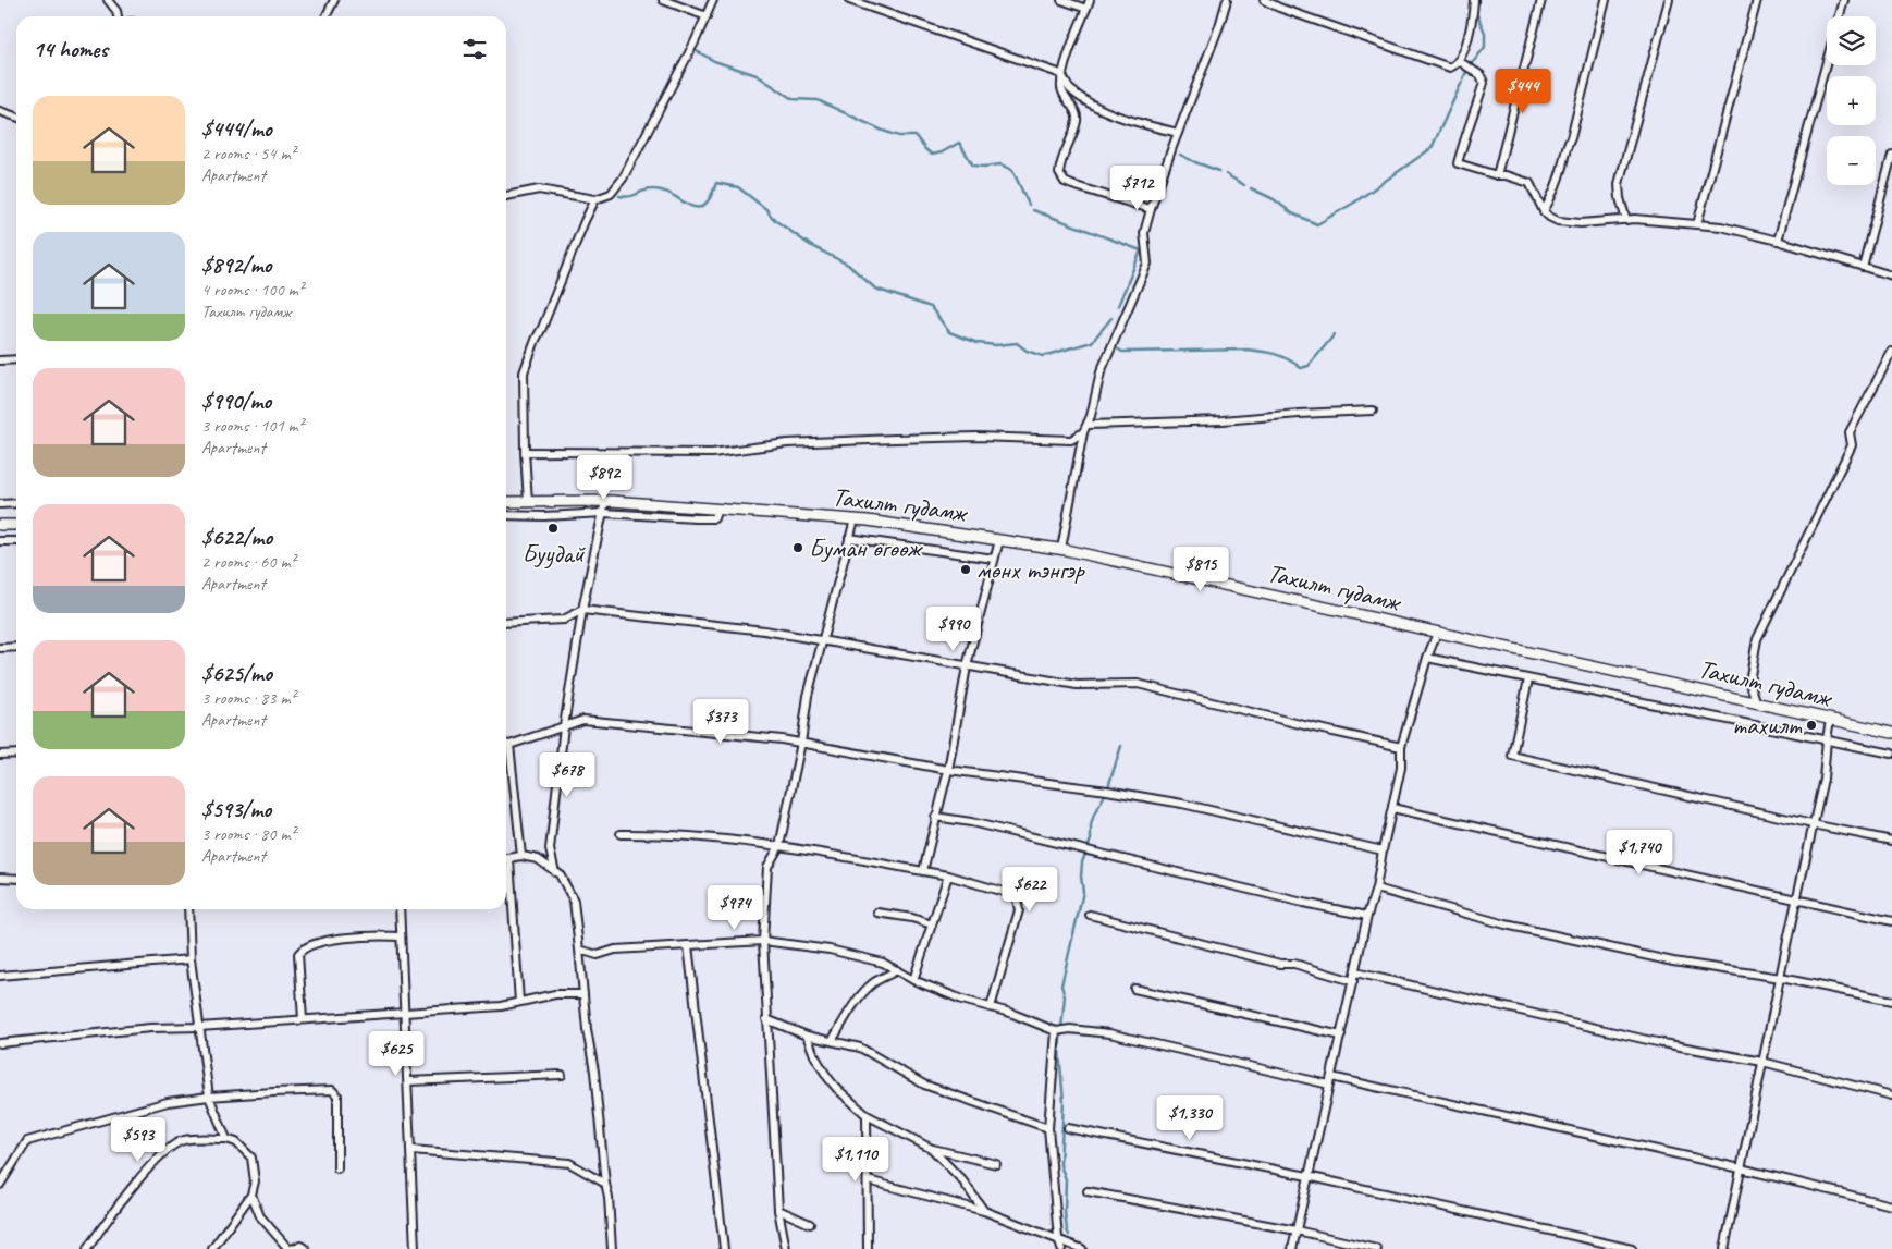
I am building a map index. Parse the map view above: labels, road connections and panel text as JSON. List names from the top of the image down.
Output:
{
  "streets": {
    "main road": ["Тахилт гудамж"]
  },
  "places": [
    "Буудай",
    "Буман өгөөж",
    "мөнх тэнгэр",
    "тахилт"
  ],
  "page": {
    "map_buttons": ["+", "−"],
    "heading": "14 homes",
    "price": [
      "$444",
      "$712",
      "$892",
      "$815",
      "$990",
      "$373",
      "$678",
      "$1,740",
      "$622",
      "$974",
      "$625",
      "$1,330",
      "$593",
      "$1,110"
    ],
    "list": [
      {
        "name": "$444/mo",
        "note": "2 rooms · 54 m² · Apartment"
      },
      {
        "name": "$892/mo",
        "note": "4 rooms · 100 m² · Тахилт гудамж"
      },
      {
        "name": "$990/mo",
        "note": "3 rooms · 101 m² · Apartment"
      },
      {
        "name": "$622/mo",
        "note": "2 rooms · 60 m² · Apartment"
      },
      {
        "name": "$625/mo",
        "note": "3 rooms · 83 m² · Apartment"
      },
      {
        "name": "$593/mo",
        "note": "3 rooms · 80 m² · Apartment"
      }
    ]
  }
}
